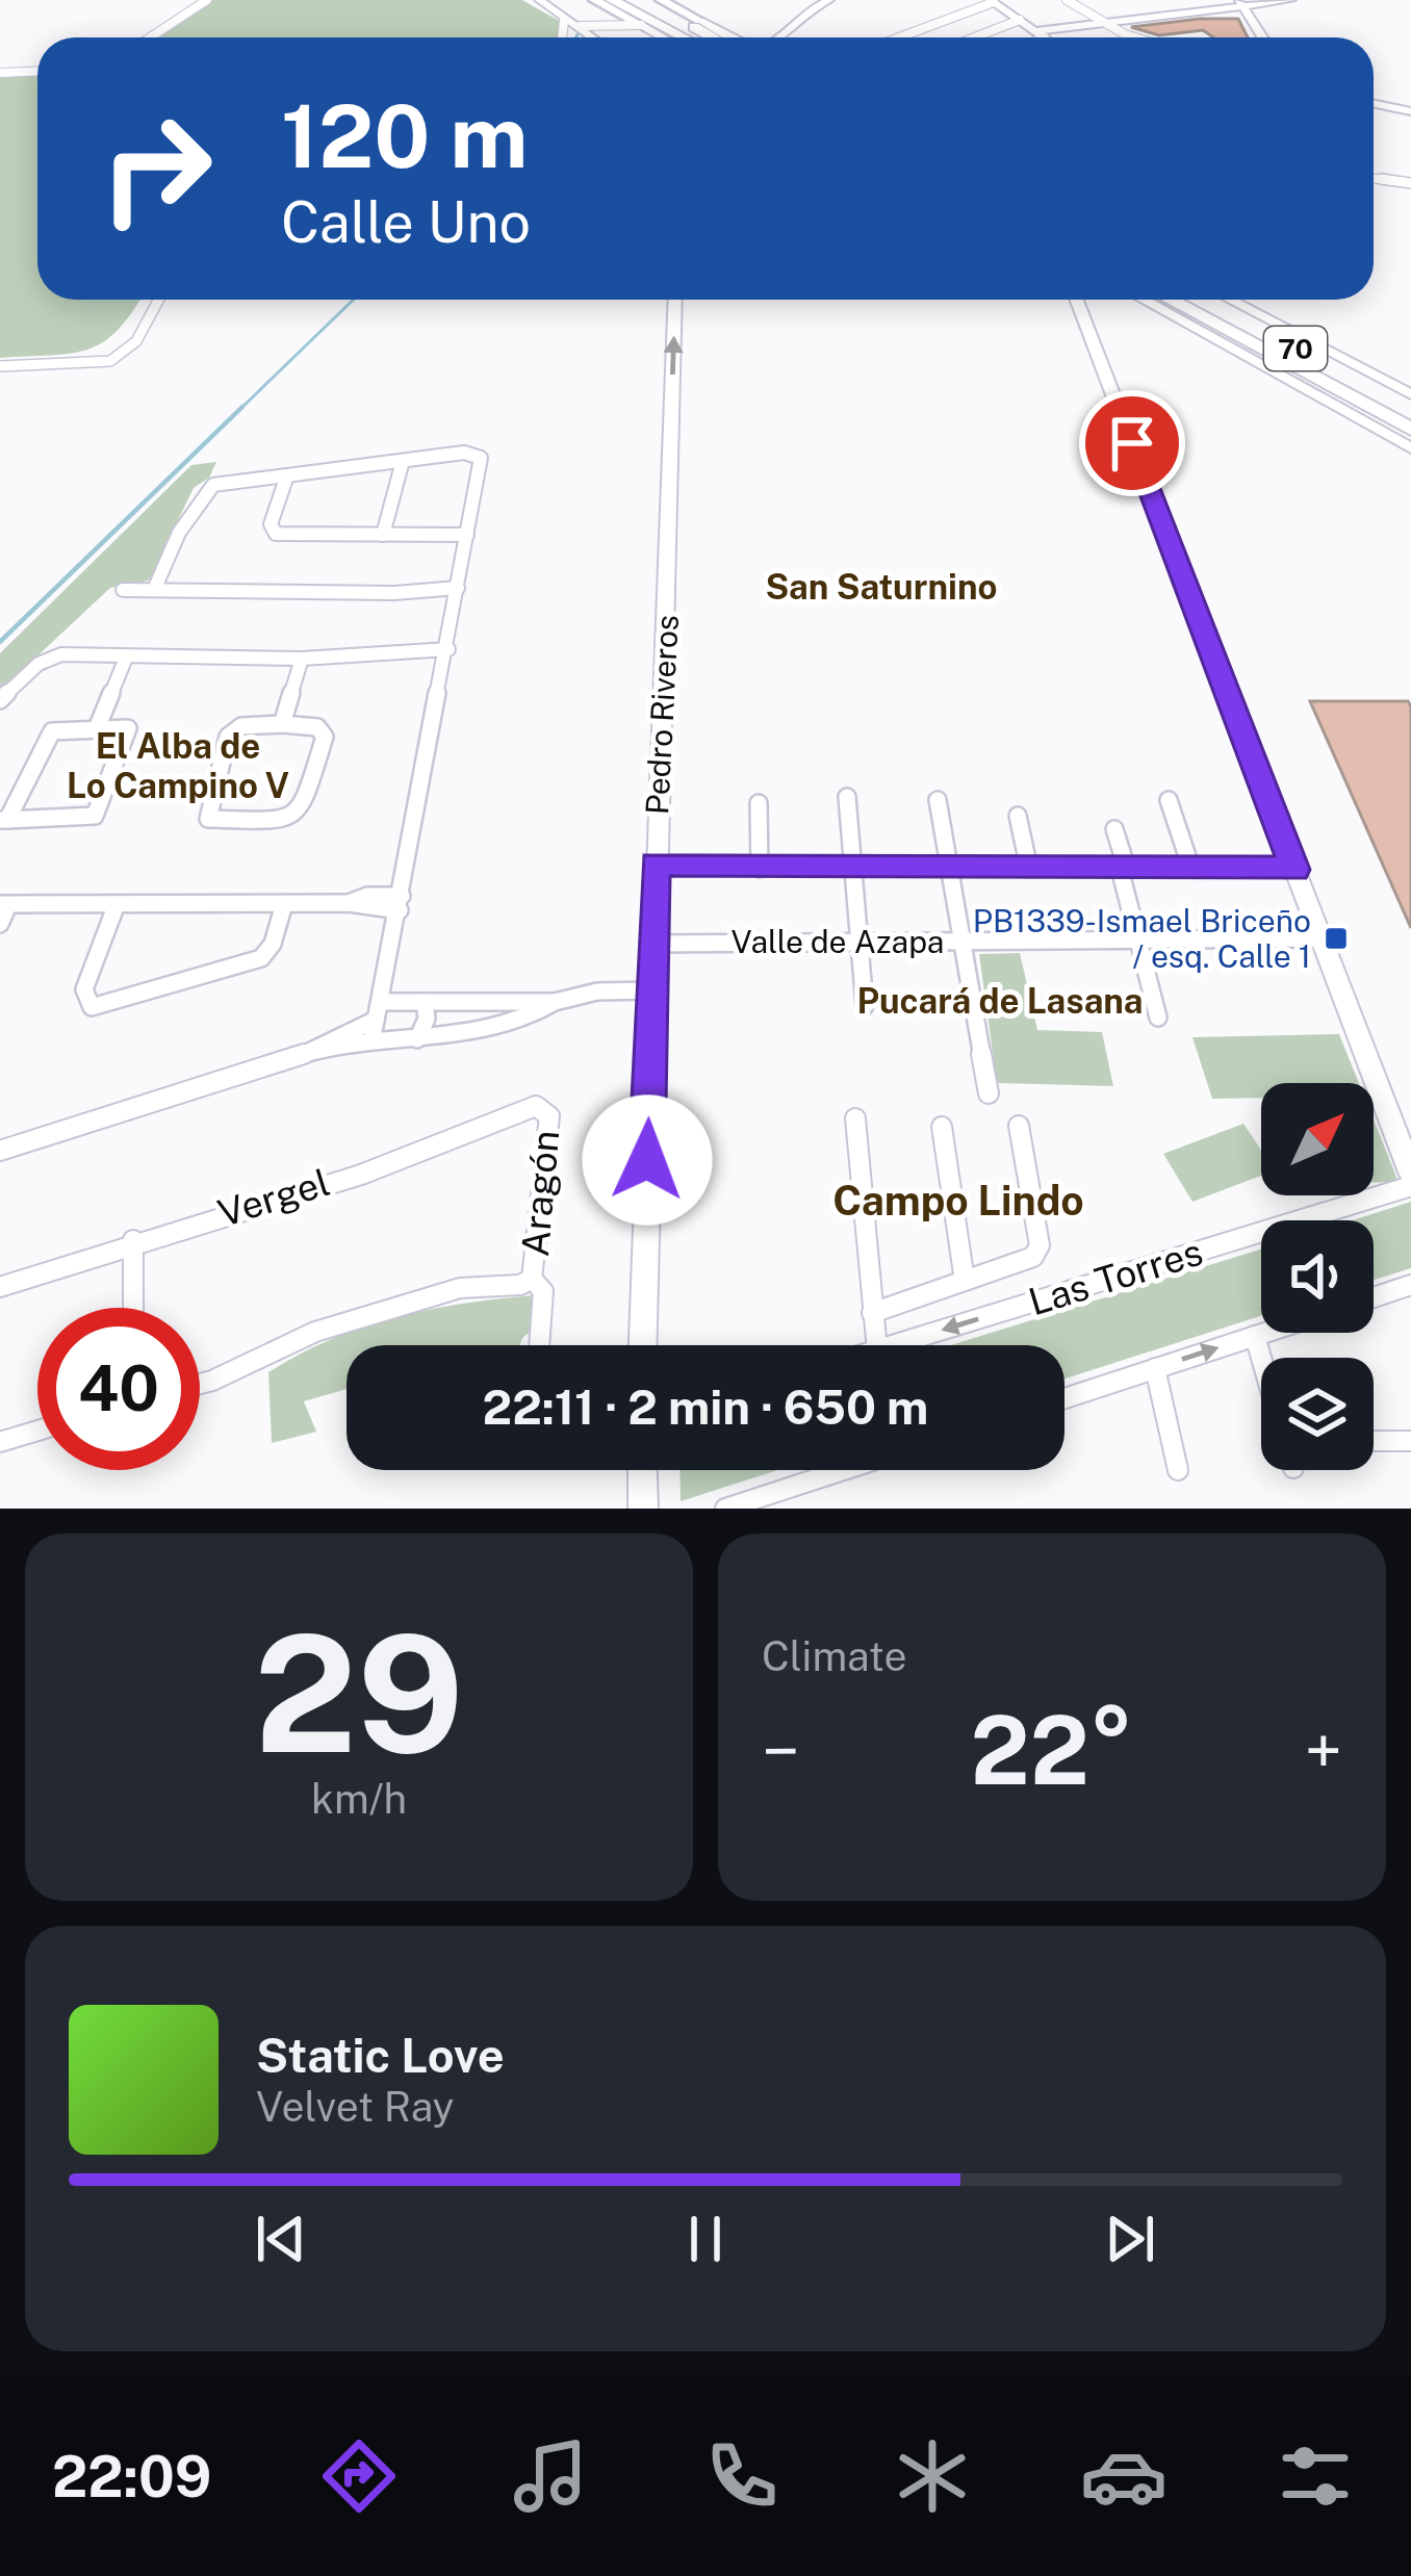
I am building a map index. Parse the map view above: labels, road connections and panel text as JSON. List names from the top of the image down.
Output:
{
  "streets": {
    "highway": ["70"],
    "street": [
      "Pedro Riveros",
      "Valle de Azapa",
      "Aragón",
      "Vergel",
      "Las Torres"
    ]
  },
  "crossings": [
    ["Pedro Riveros", "Valle de Azapa"],
    ["Aragón", "Vergel"]
  ],
  "one_way": ["Pedro Riveros"],
  "districts": [
    "San Saturnino",
    "El Alba de Lo Campino V",
    "Pucará de Lasana",
    "Campo Lindo"
  ],
  "places": {
    "transit": ["PB1339-Ismael Briceño / esq. Calle 1"]
  },
  "north": "top right",
  "page": {
    "turn": ["120 m", "Calle Uno"],
    "limit": "40",
    "trip": "22:11 · 2 min · 650 m",
    "tile": [
      ["29", "km/h"],
      "Climate"
    ],
    "heat": ["−", "22°", "+"],
    "song": ["Static Love", "Velvet Ray"],
    "tabs": "22:09"
  }
}
